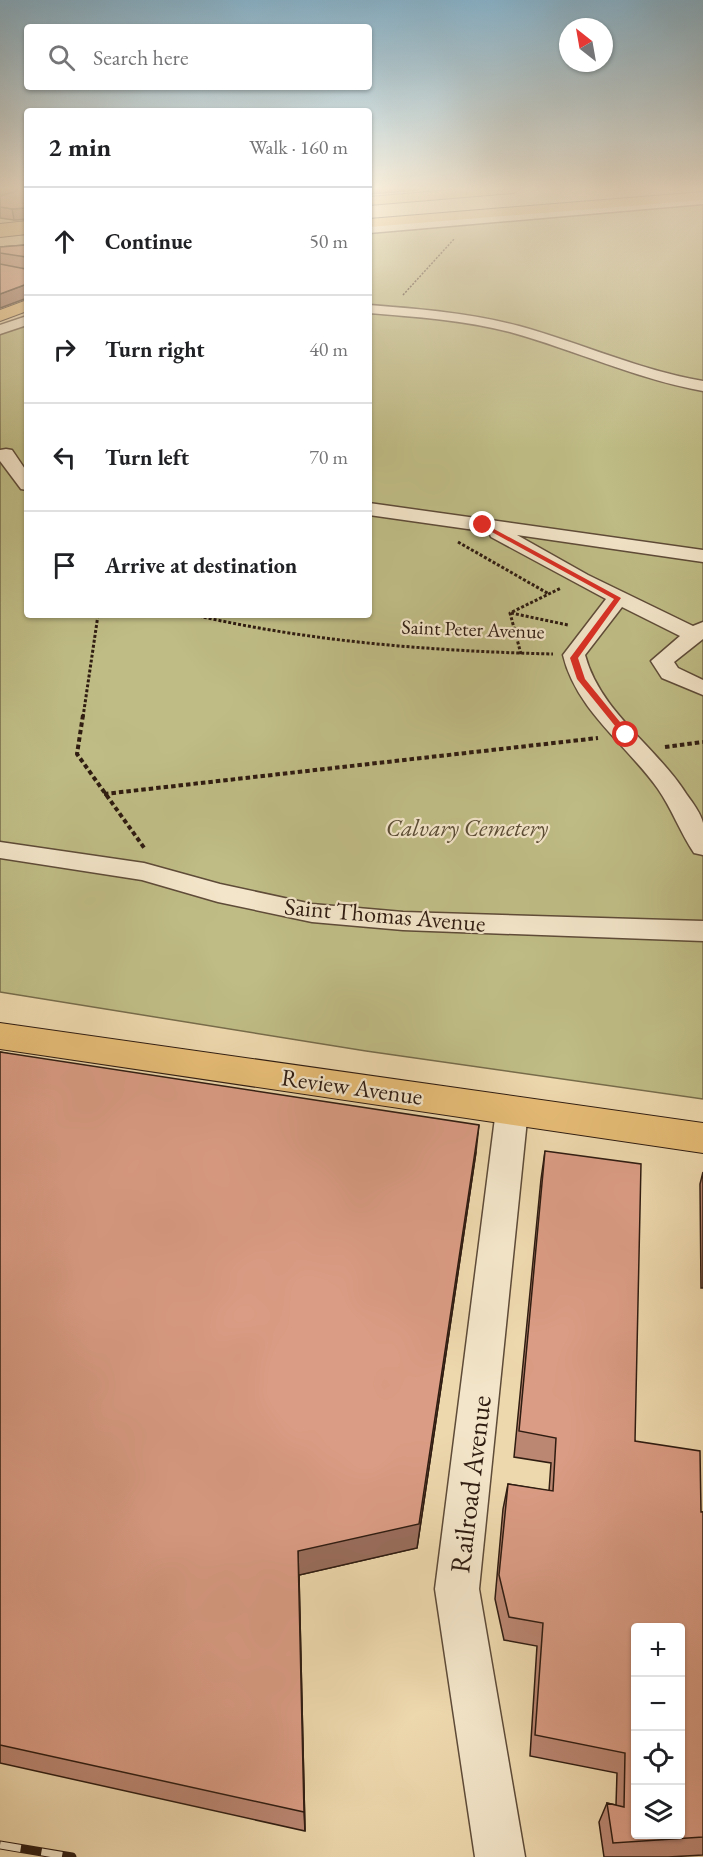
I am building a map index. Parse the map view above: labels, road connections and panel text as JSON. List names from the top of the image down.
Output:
{
  "streets": {
    "main road": ["Review Avenue"],
    "street": ["Saint Thomas Avenue", "Railroad Avenue"],
    "path": ["Saint Peter Avenue"]
  },
  "crossings": [
    ["Review Avenue", "Railroad Avenue"]
  ],
  "parks": ["Calvary Cemetery"],
  "north": "top left",
  "page": {
    "search": "Search here",
    "heading": ["2 min", "Walk · 160 m"],
    "list": [
      ["Continue", "50 m"],
      ["Turn right", "40 m"],
      ["Turn left", "70 m"],
      "Arrive at destination"
    ],
    "map_buttons": ["+", "−"]
  }
}
